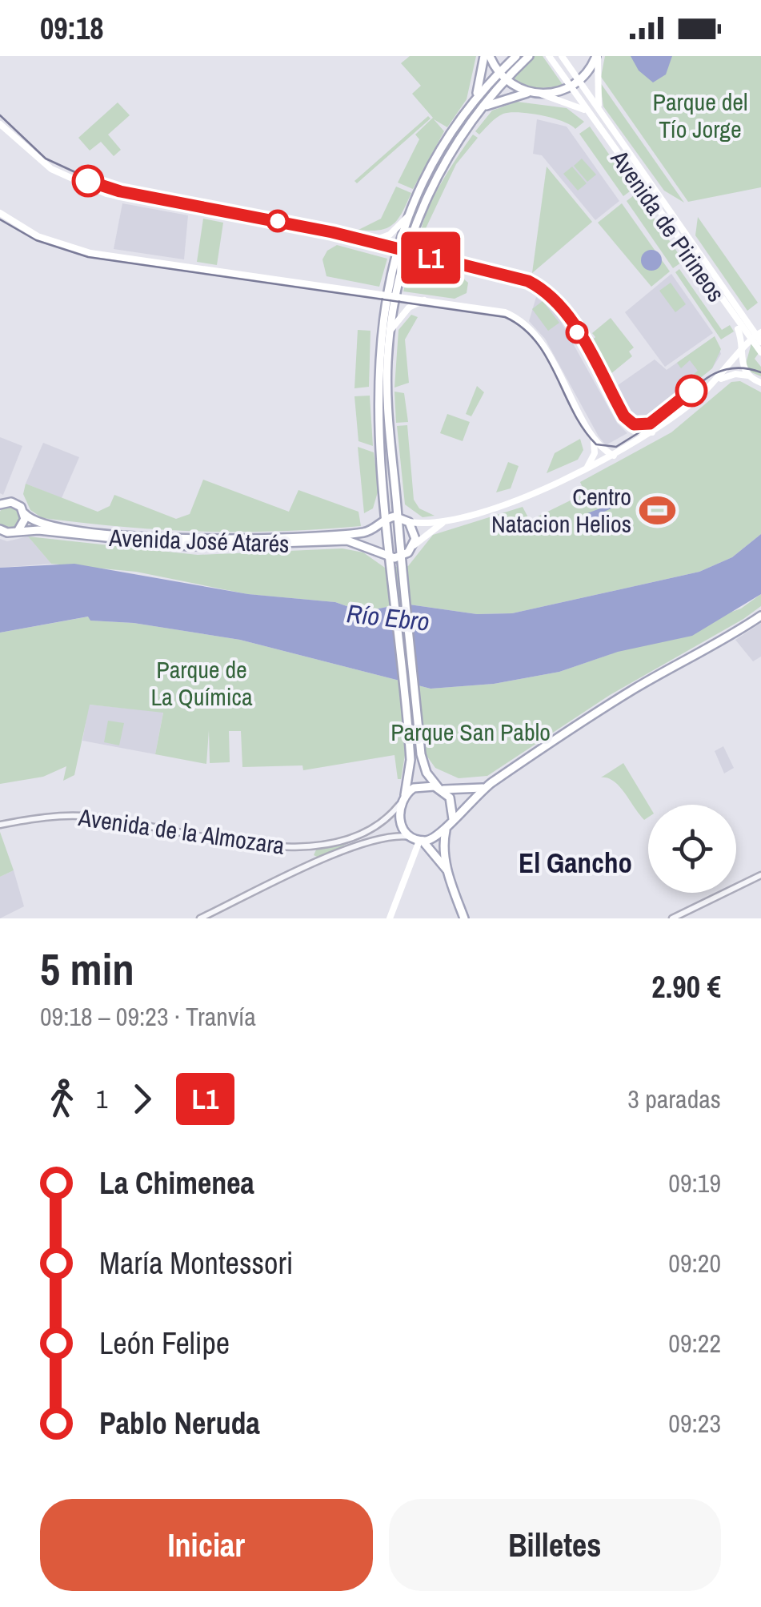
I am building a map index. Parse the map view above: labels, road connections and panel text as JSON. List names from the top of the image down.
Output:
{
  "streets": {
    "main road": ["Avenida de Pirineos", "Avenida José Atarés"],
    "street": ["Avenida de la Almozara"]
  },
  "districts": ["El Gancho"],
  "water": ["Río Ebro"],
  "parks": ["Parque del Tío Jorge", "Parque de La Química", "Parque San Pablo"],
  "places": {
    "sports": ["Centro Natacion Helios"]
  },
  "lines": ["tram line L1"],
  "page": {
    "status": "09:18",
    "on_map": "L1",
    "heading": ["5 min", "09:18 – 09:23 · Tranvía", "2.90 €"],
    "legs": ["1", "L1", "3 paradas"],
    "list": [
      {
        "name": "La Chimenea",
        "value": "09:19"
      },
      {
        "name": "María Montessori",
        "value": "09:20"
      },
      {
        "name": "León Felipe",
        "value": "09:22"
      },
      {
        "name": "Pablo Neruda",
        "value": "09:23"
      }
    ],
    "buttons": ["Iniciar", "Billetes"]
  }
}
